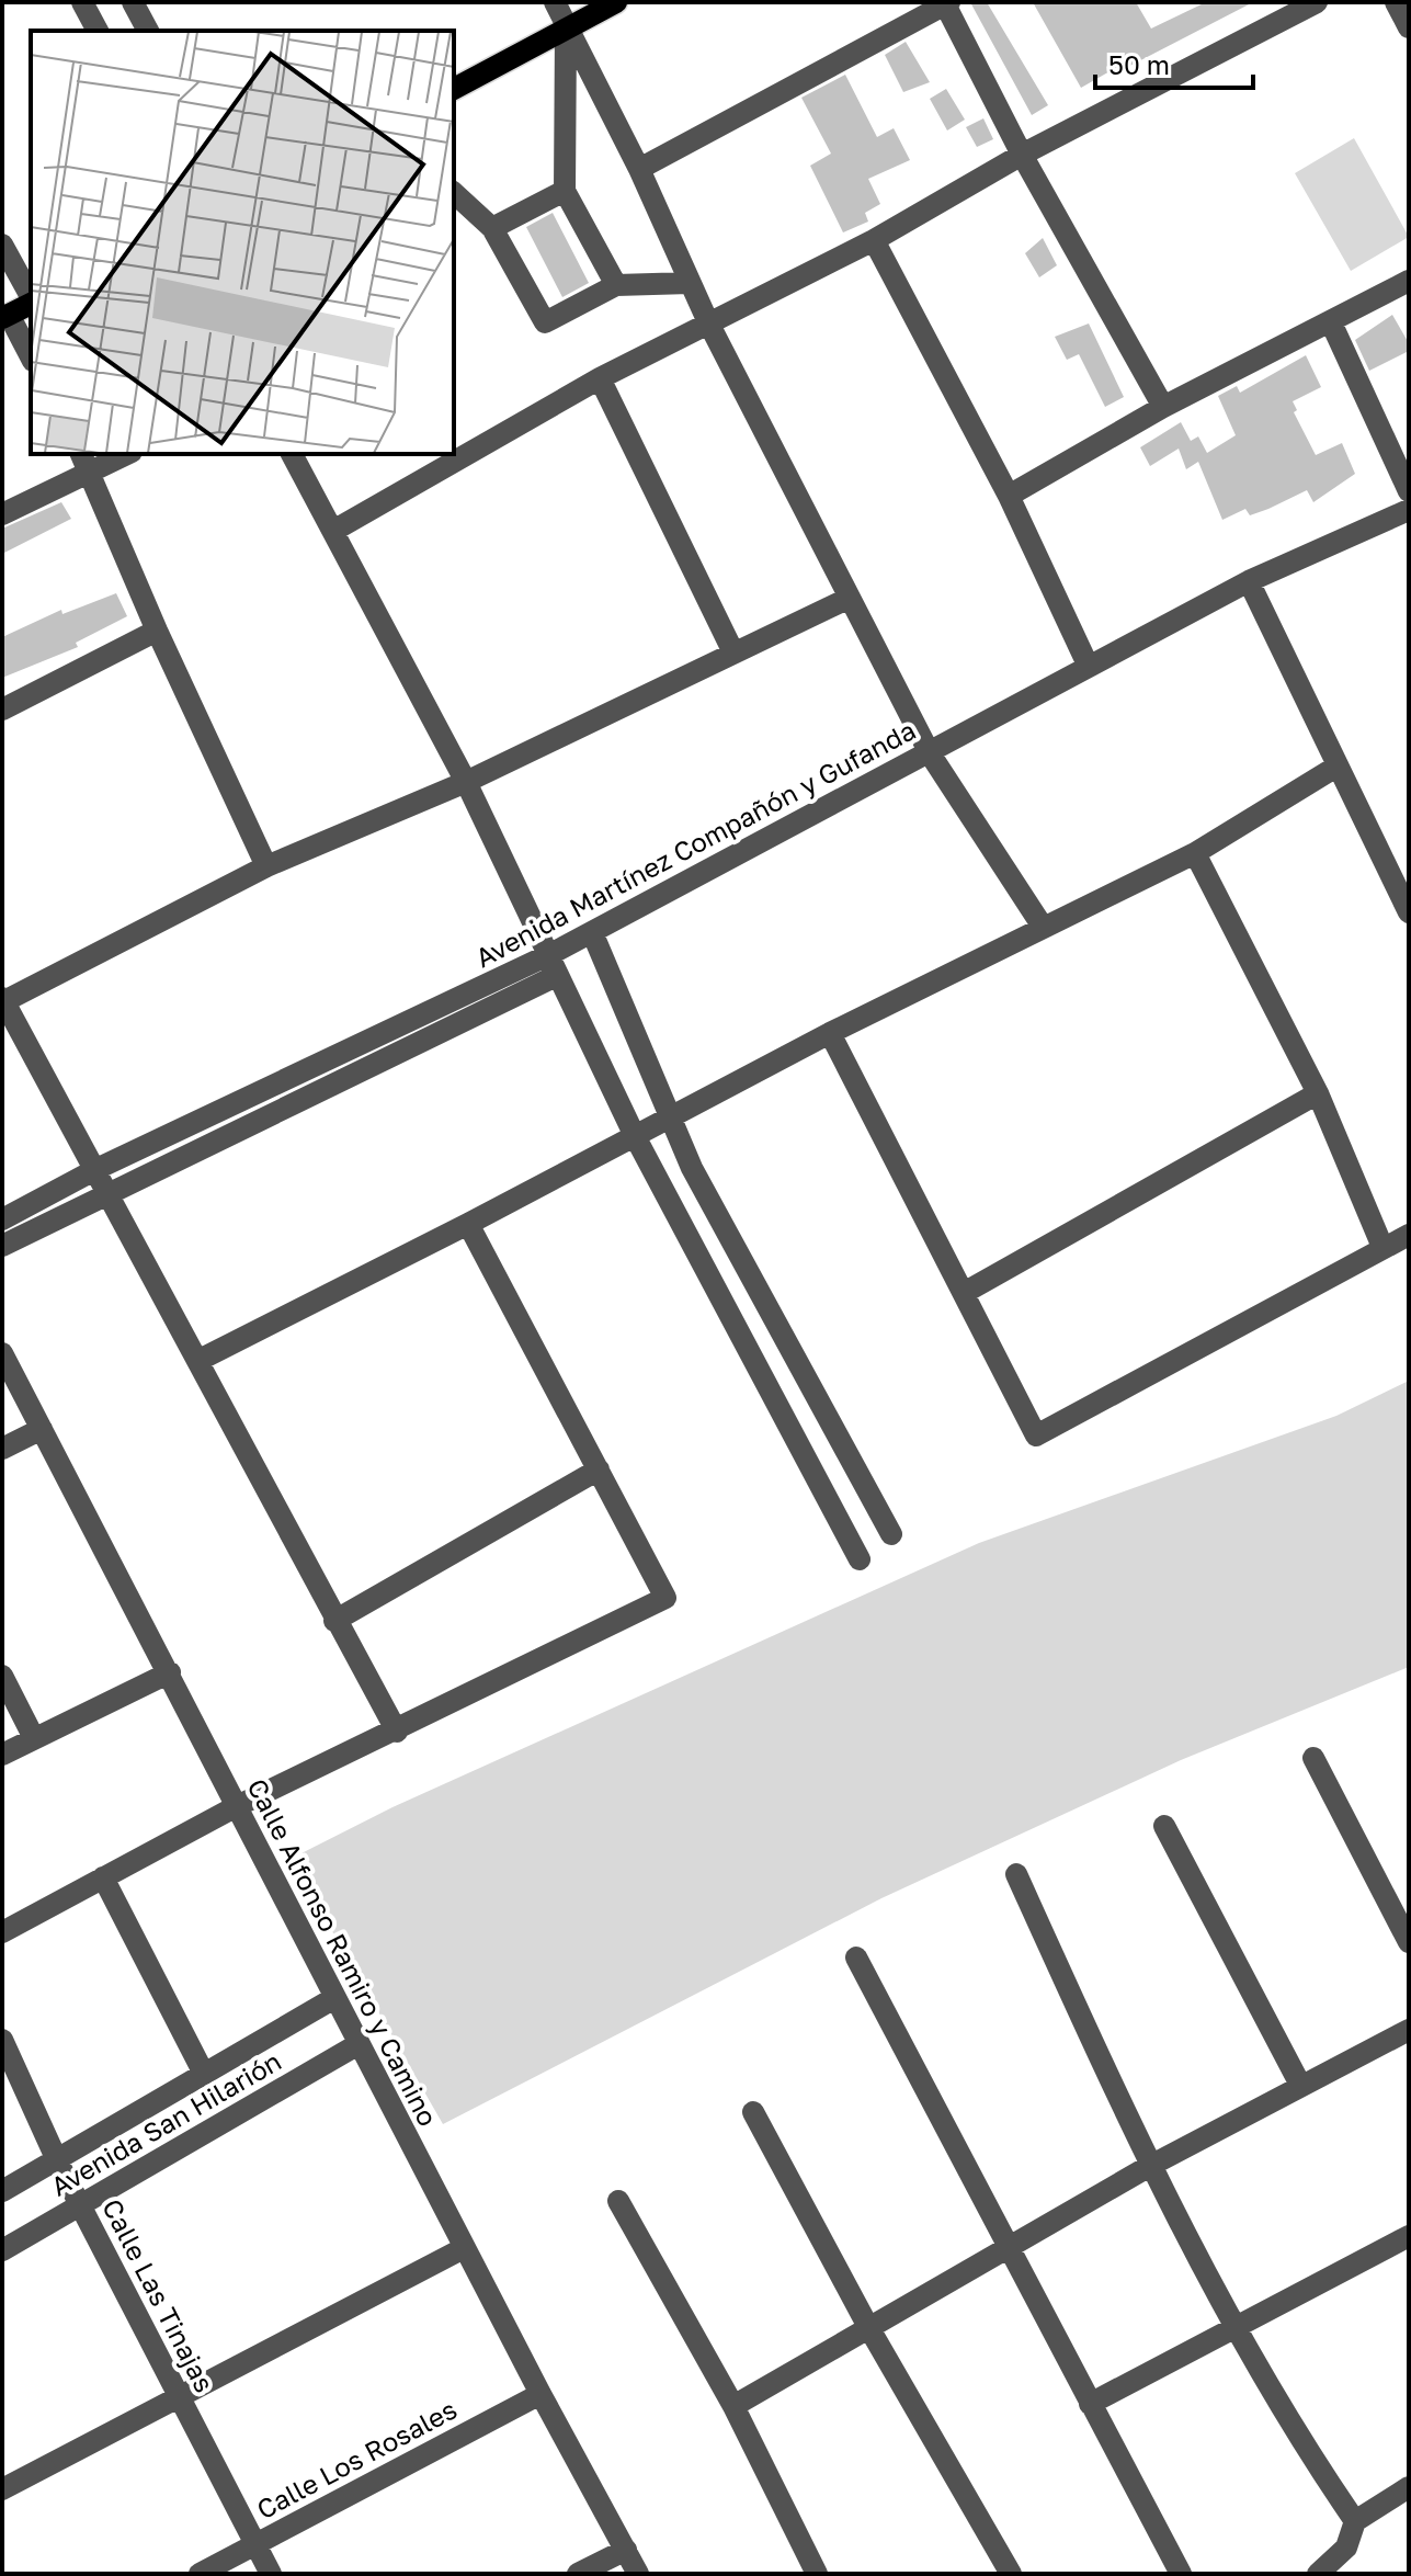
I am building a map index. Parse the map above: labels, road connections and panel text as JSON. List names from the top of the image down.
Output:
{
  "streets": {
    "street": [
      "Avenida Martínez Compañón y Gufanda",
      "Calle Alfonso Ramiro y Camino",
      "Avenida San Hilarión",
      "Calle Las Tinajas",
      "Calle Los Rosales"
    ]
  },
  "crossings": [
    ["Calle Alfonso Ramiro y Camino", "Avenida San Hilarión"],
    ["Calle Alfonso Ramiro y Camino", "Calle Los Rosales"],
    ["Avenida San Hilarión", "Calle Las Tinajas"],
    ["Calle Las Tinajas", "Calle Los Rosales"]
  ],
  "scale_bar": "50 m"
}
